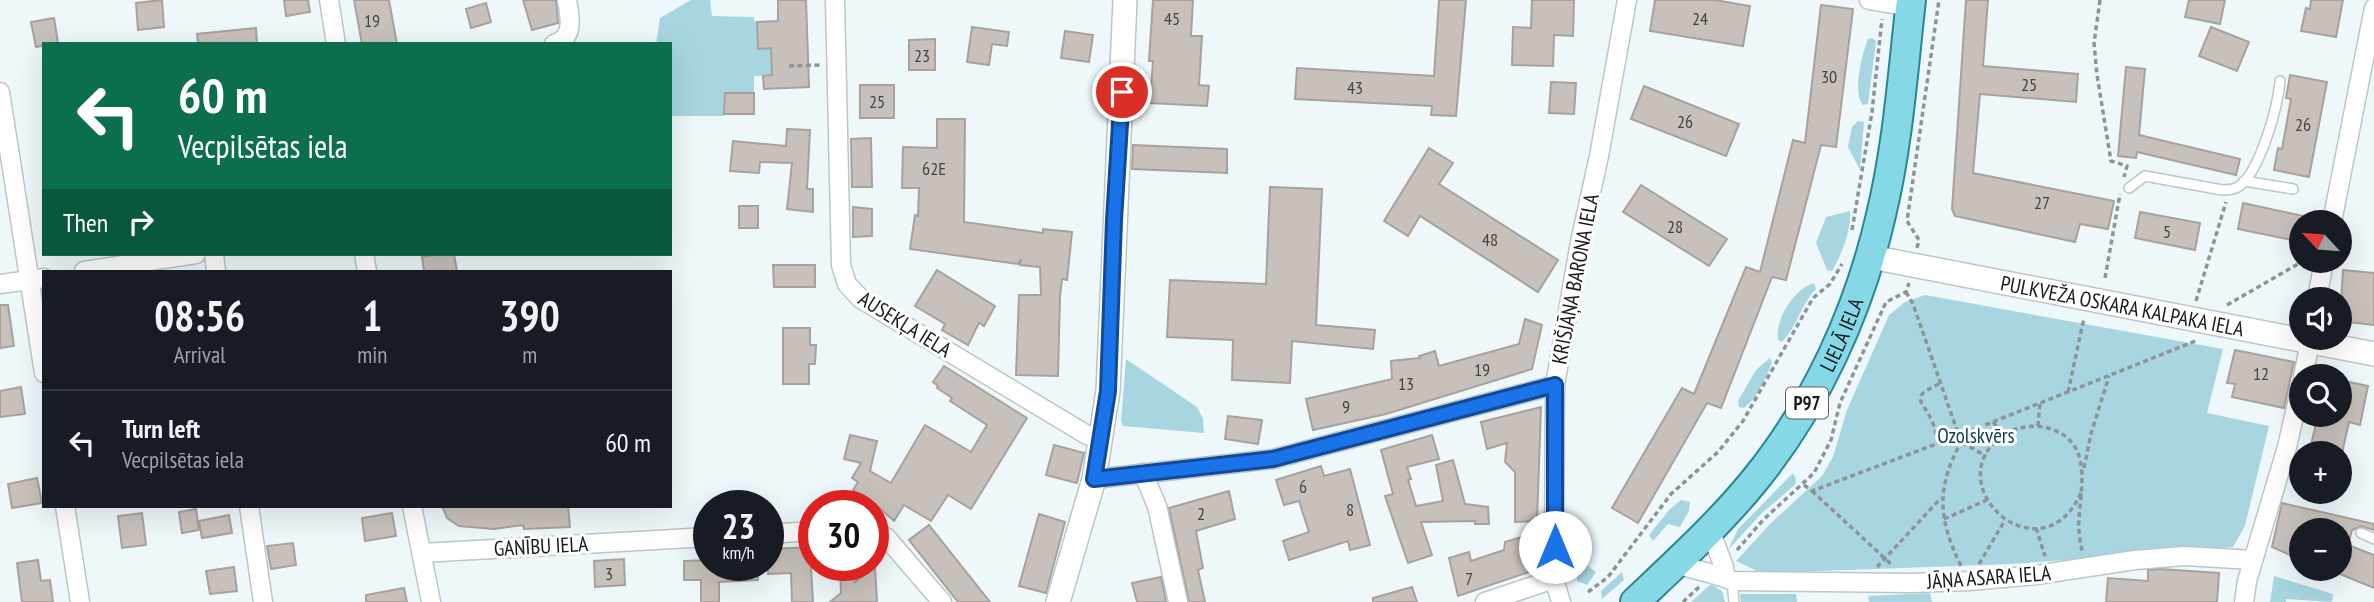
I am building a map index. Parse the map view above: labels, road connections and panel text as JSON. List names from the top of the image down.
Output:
{
  "streets": {
    "main road": ["LIELĀ IELA", "P97"],
    "street": [
      "KRIŠJĀŅA BARONA IELA",
      "PULKVEŽA OSKARA KALPAKA IELA",
      "AUSEKĻA IELA",
      "GANĪBU IELA",
      "JĀŅA ASARA IELA"
    ]
  },
  "crossings": [
    ["PULKVEŽA OSKARA KALPAKA IELA", "LIELĀ IELA"],
    ["LIELĀ IELA", "JĀŅA ASARA IELA"]
  ],
  "parks": ["Ozolskvērs"],
  "house_numbers": [
    "45",
    "24",
    "19",
    "23",
    "30",
    "25",
    "43",
    "25",
    "26",
    "26",
    "62E",
    "27",
    "28",
    "5",
    "48",
    "19",
    "12",
    "13",
    "9",
    "6",
    "8",
    "2",
    "3",
    "7"
  ],
  "north": "top left",
  "page": {
    "turn": ["60 m", "Vecpilsētas iela"],
    "then": "Then",
    "map_buttons": ["+", "−"],
    "eta": [
      "08:56",
      "Arrival",
      "1",
      "min",
      "390",
      "m"
    ],
    "list": [
      {
        "name": "Turn left",
        "note": "Vecpilsētas iela",
        "value": "60 m"
      }
    ],
    "speed": "23 km/h",
    "limit": "30"
  }
}
